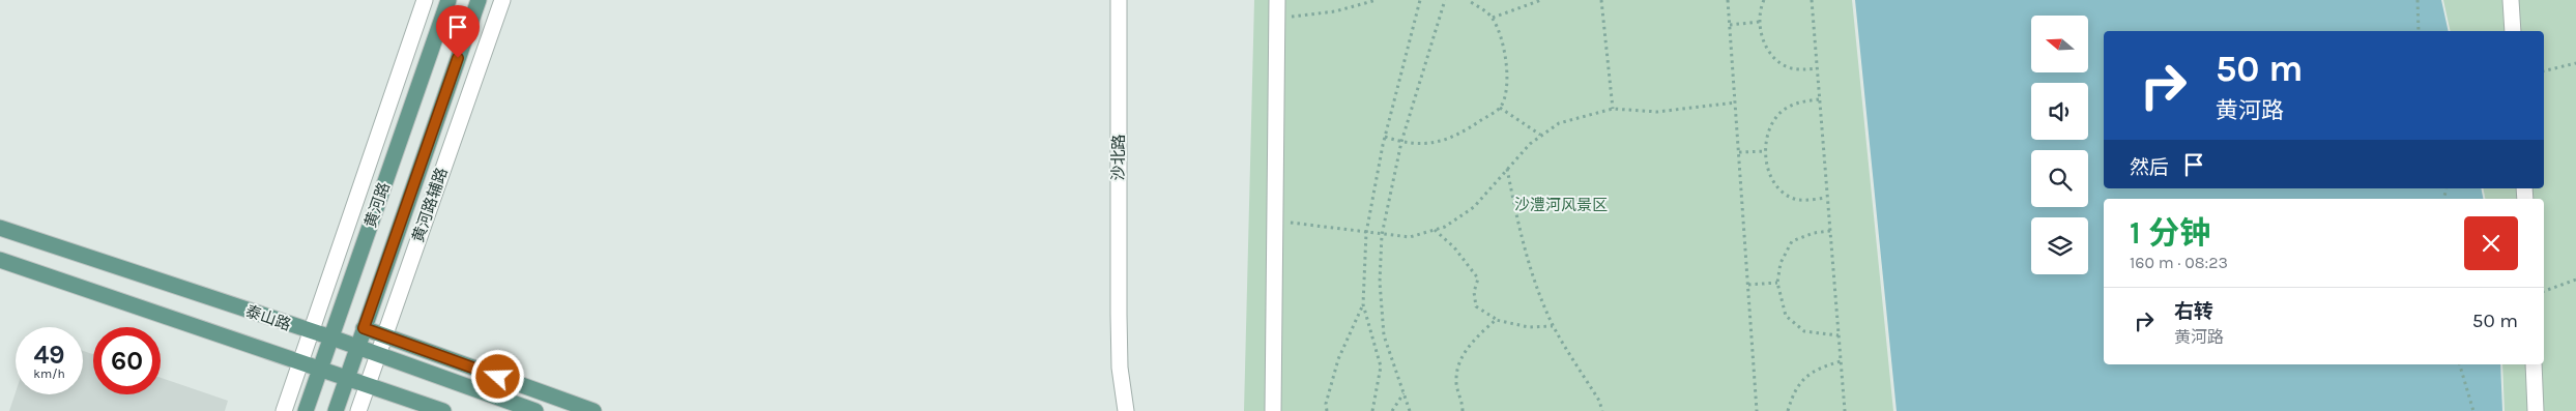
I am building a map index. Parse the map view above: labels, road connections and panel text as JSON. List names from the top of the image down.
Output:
{
  "streets": {
    "main road": ["黄河路", "泰山路"],
    "street": ["沙北路", "黄河路辅路"]
  },
  "crossings": [
    ["黄河路", "泰山路"],
    ["黄河路辅路", "泰山路"]
  ],
  "parks": ["沙澧河风景区"],
  "north": "left",
  "page": {
    "turn": ["50 m", "黄河路"],
    "then": "然后",
    "heading": ["1 分钟", "160 m · 08:23"],
    "list": [
      {
        "name": "右转",
        "note": "黄河路",
        "value": "50 m"
      }
    ],
    "speed": "49 km/h",
    "limit": "60"
  }
}
